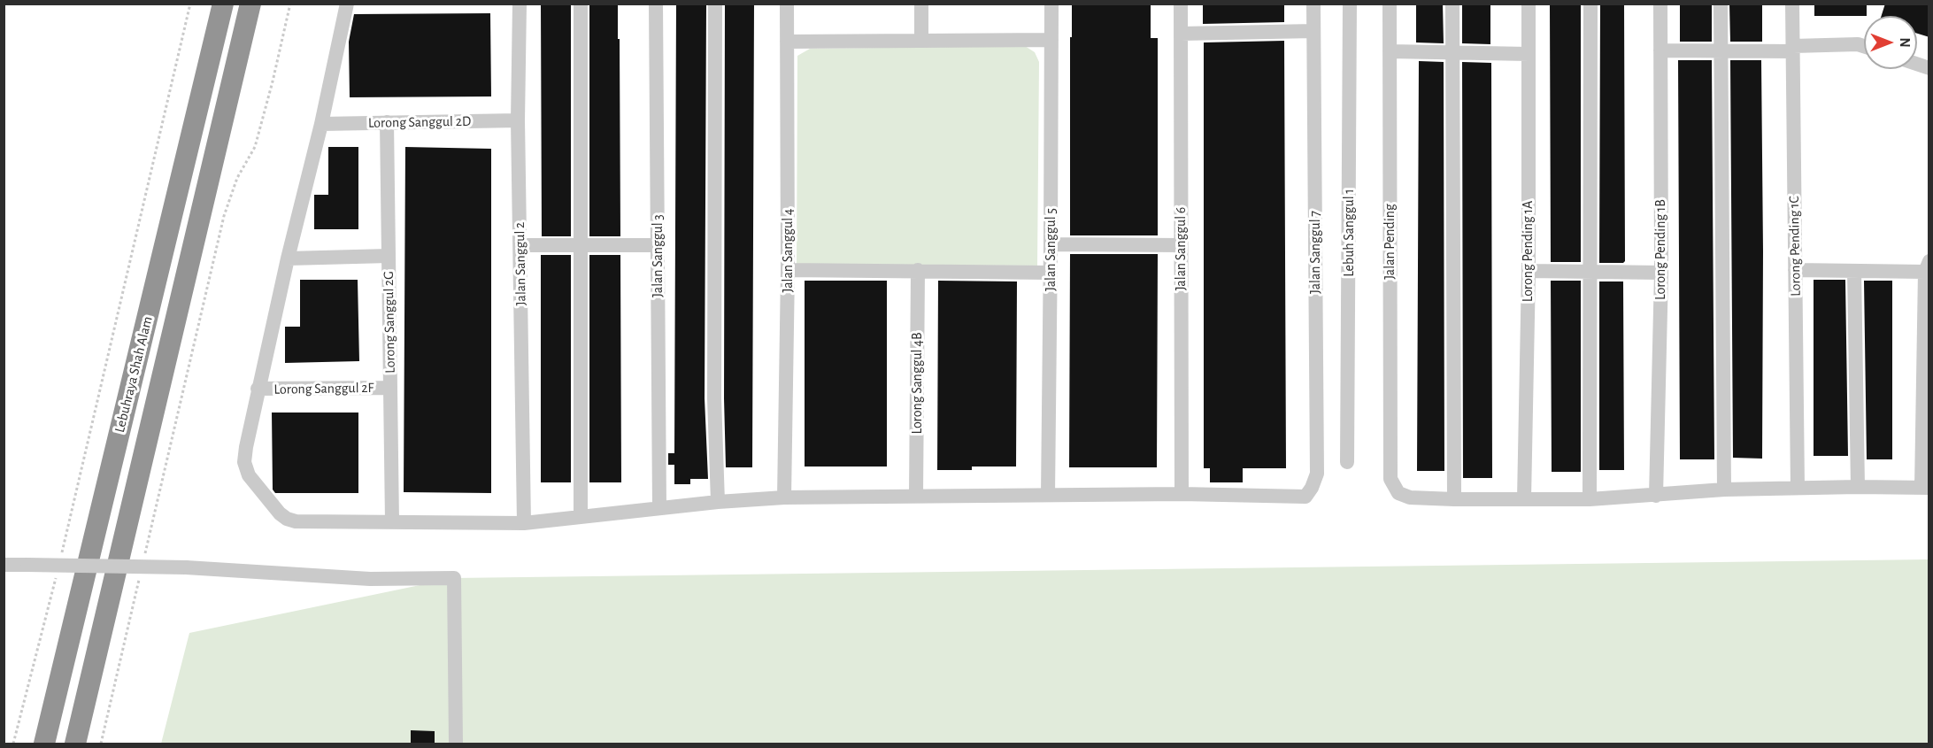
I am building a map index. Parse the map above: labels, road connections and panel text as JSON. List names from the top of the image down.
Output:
{
  "streets": {
    "highway": ["Lebuhraya Shah Alam"],
    "street": [
      "Lorong Sanggul 2D",
      "Lebuh Sanggul 1",
      "Jalan Pending",
      "Lorong Pending 1C",
      "Jalan Sanggul 6",
      "Jalan Sanggul 5",
      "Lorong Pending 1B",
      "Jalan Sanggul 4",
      "Lorong Pending 1A",
      "Jalan Sanggul 7",
      "Jalan Sanggul 3",
      "Jalan Sanggul 2",
      "Lorong Sanggul 2G",
      "Lorong Sanggul 4B",
      "Lorong Sanggul 2F"
    ]
  },
  "crossings": [
    ["Lorong Sanggul 2D", "Jalan Sanggul 2"],
    ["Lorong Sanggul 2D", "Lorong Sanggul 2G"],
    ["Jalan Sanggul 6", "Jalan Sanggul 7"],
    ["Lorong Sanggul 2G", "Lorong Sanggul 2F"]
  ],
  "north": "right"
}
